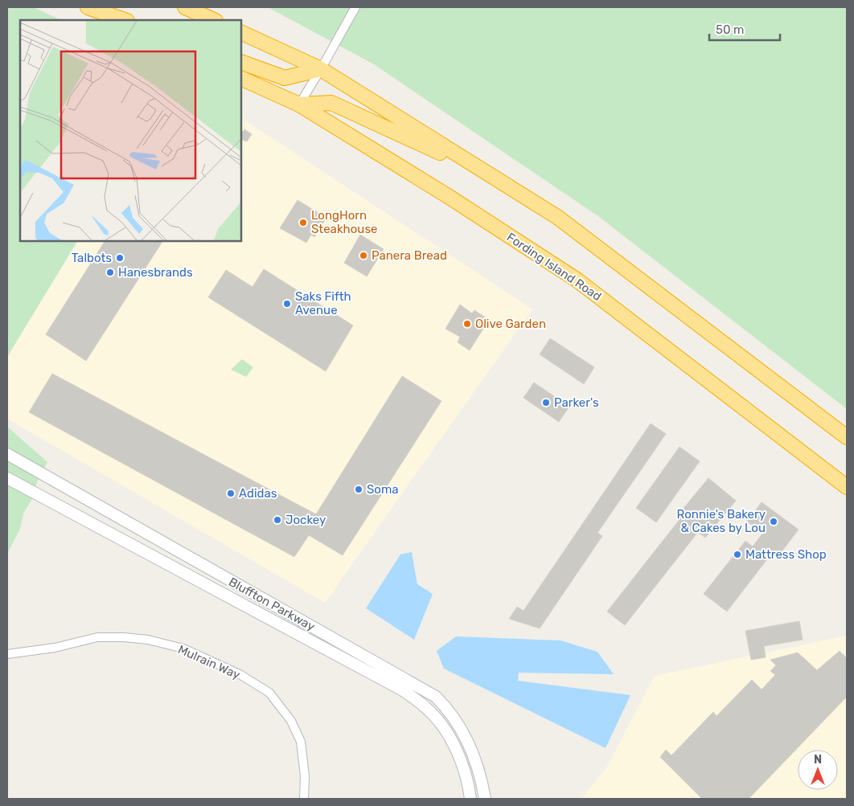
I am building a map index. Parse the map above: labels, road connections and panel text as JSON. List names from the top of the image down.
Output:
{
  "streets": {
    "highway": ["Fording Island Road"],
    "main road": ["Bluffton Parkway"],
    "street": ["Mulrain Way"]
  },
  "places": [
    "LongHorn Steakhouse",
    "Panera Bread",
    "Talbots",
    "Hanesbrands",
    "Saks Fifth Avenue",
    "Olive Garden",
    "Parker's",
    "Soma",
    "Adidas",
    "Jockey",
    "Ronnie's Bakery & Cakes by Lou",
    "Mattress Shop"
  ],
  "scale_bar": "50 m",
  "north": "top"
}
